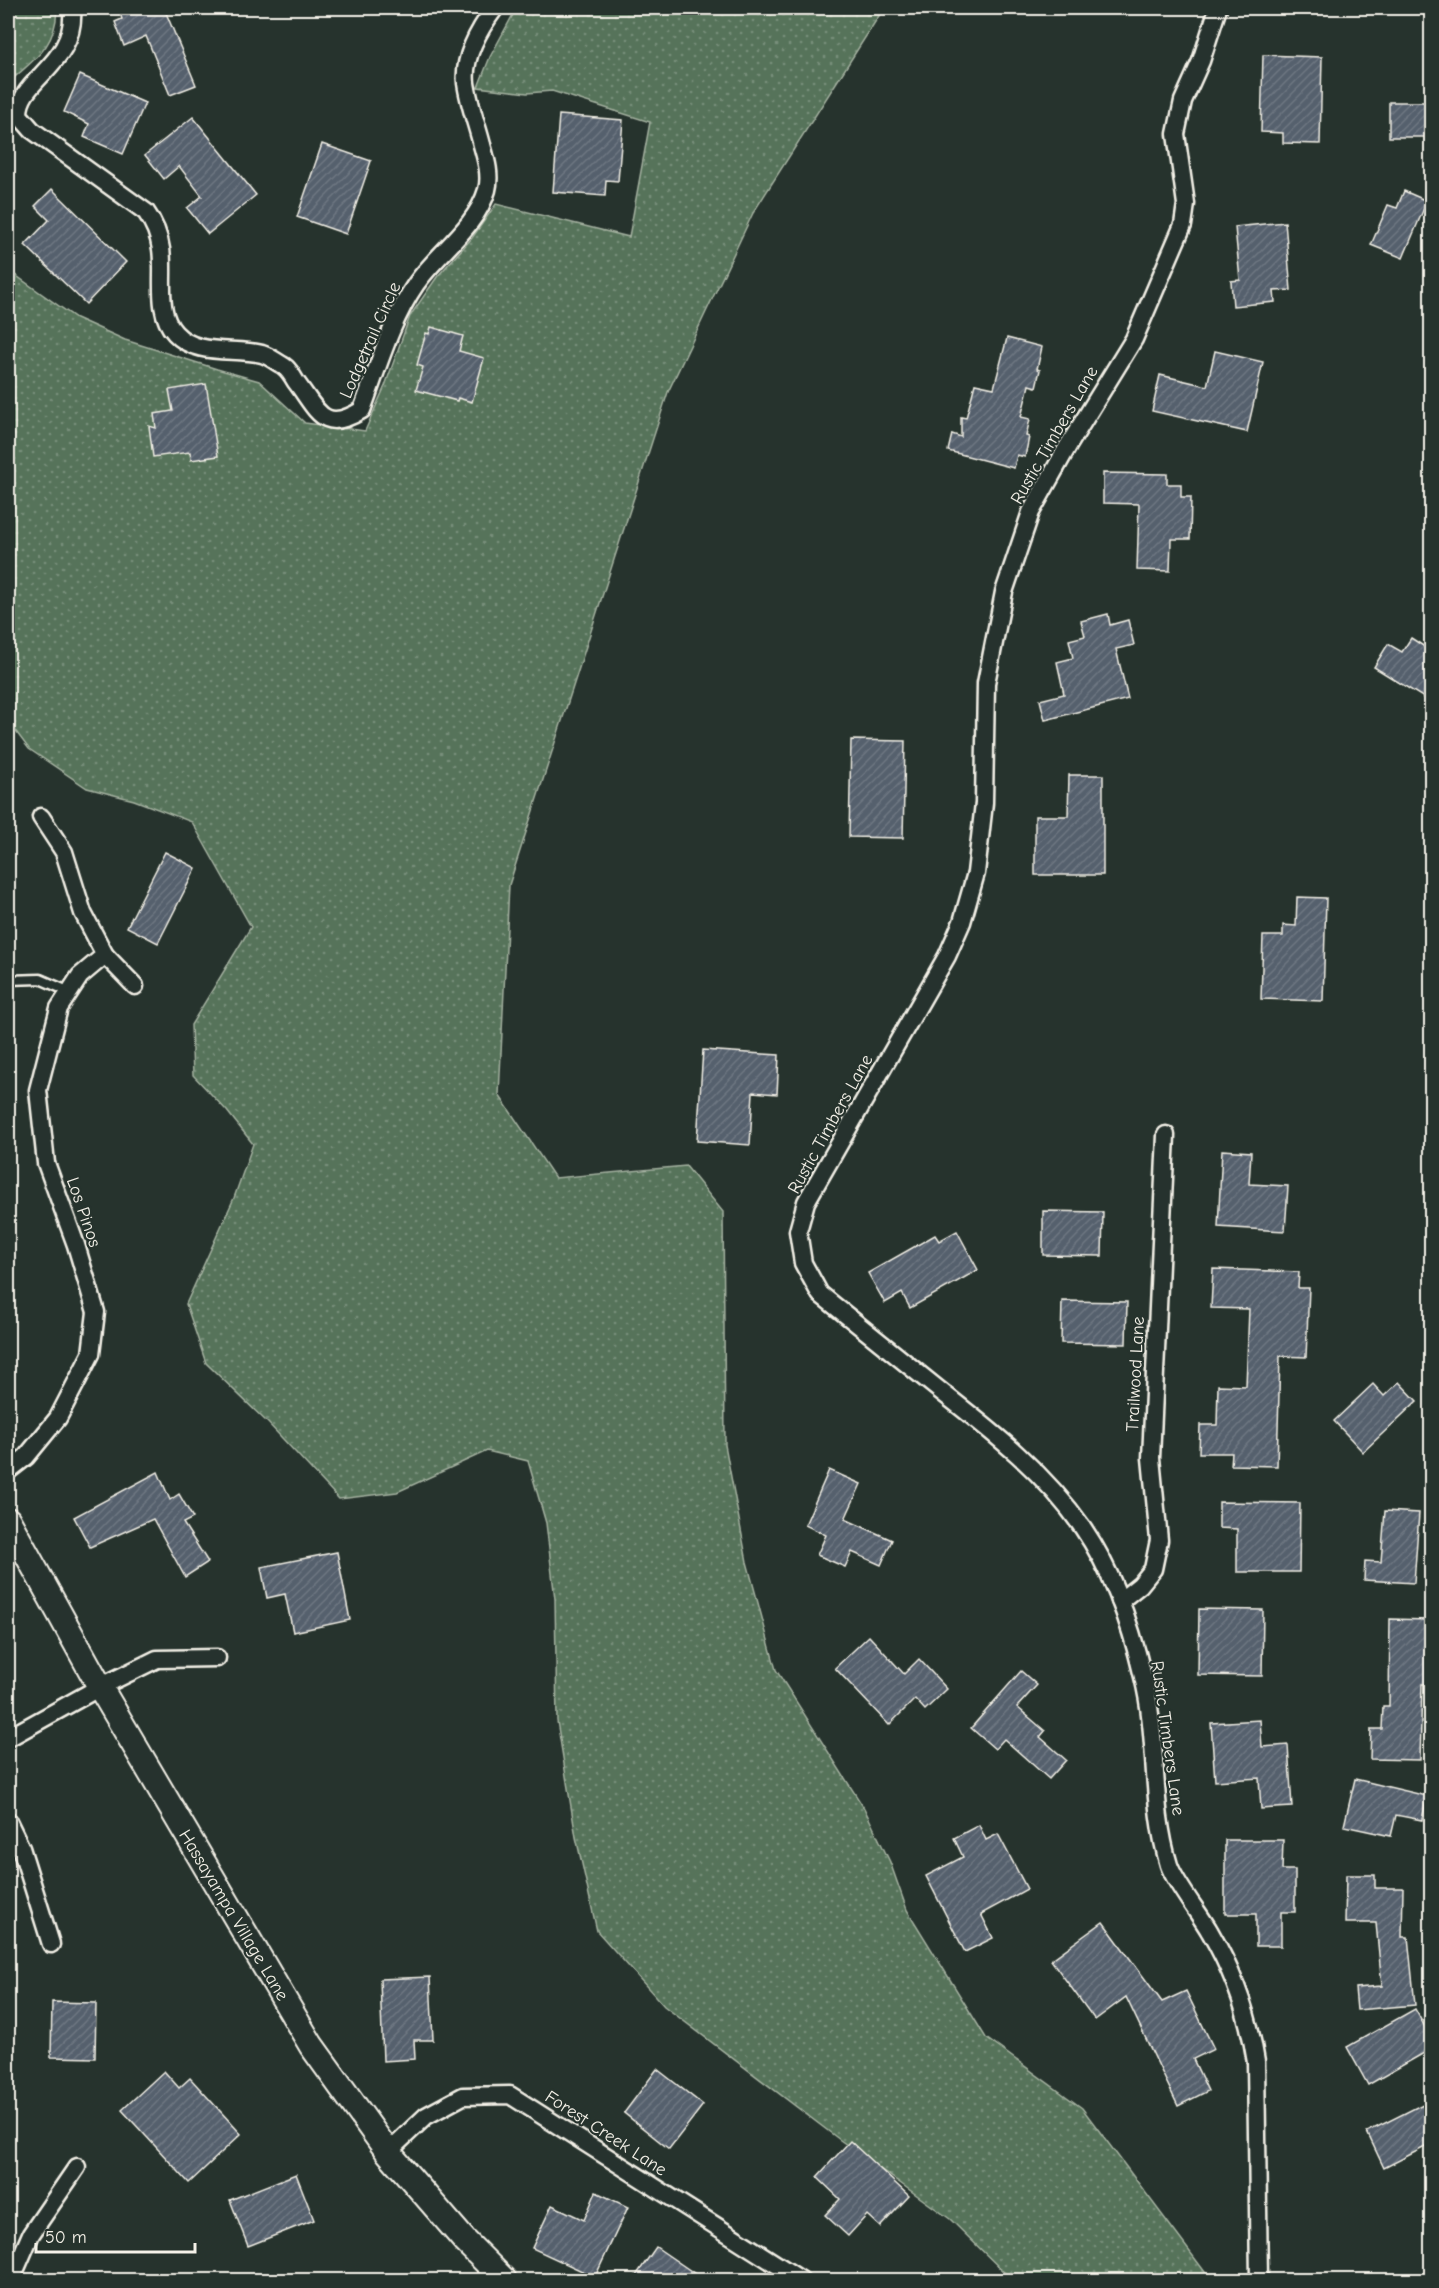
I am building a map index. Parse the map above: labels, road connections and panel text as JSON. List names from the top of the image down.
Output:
{
  "streets": {
    "street": [
      "Lodgetrail Circle",
      "Rustic Timbers Lane",
      "Los Pinos",
      "Trailwood Lane",
      "Hassayampa Village Lane",
      "Forest Creek Lane"
    ]
  },
  "crossings": [
    ["Rustic Timbers Lane", "Trailwood Lane"],
    ["Hassayampa Village Lane", "Forest Creek Lane"]
  ],
  "scale_bar": "50 m"
}
